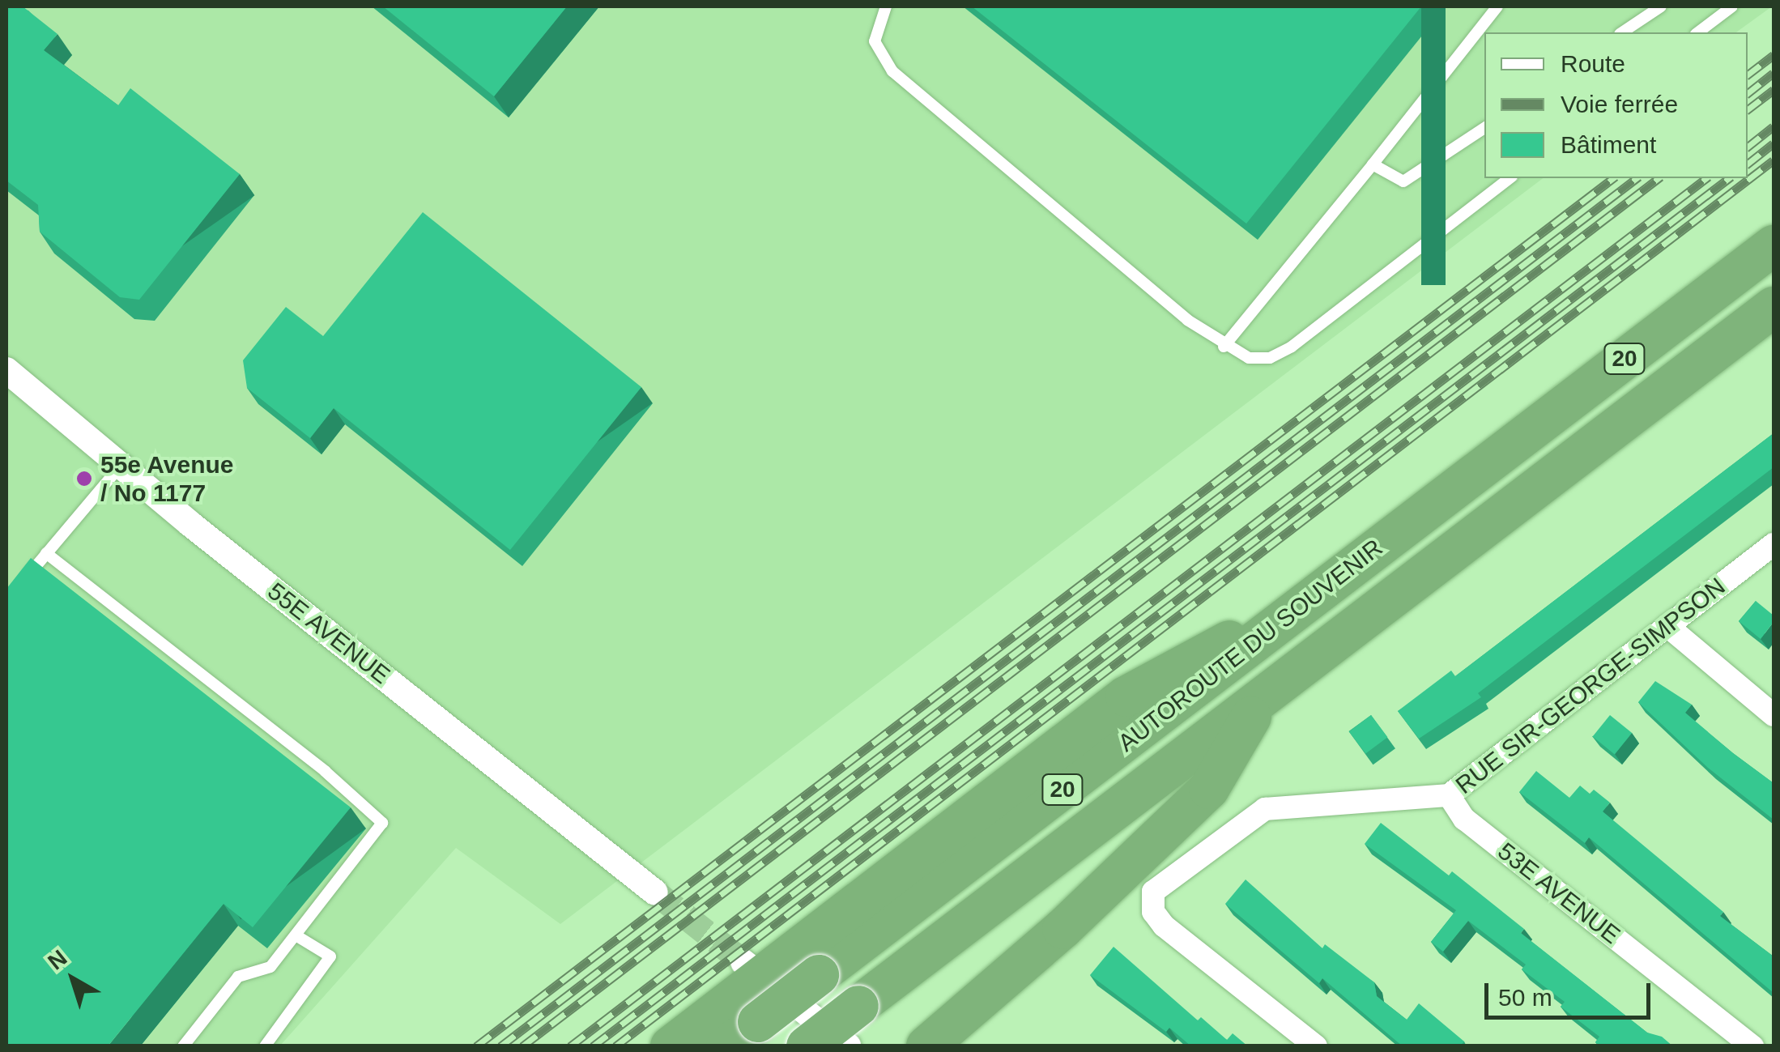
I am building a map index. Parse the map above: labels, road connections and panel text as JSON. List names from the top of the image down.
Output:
{
  "streets": {
    "highway": ["20", "AUTOROUTE DU SOUVENIR"],
    "street": ["55E AVENUE", "RUE SIR-GEORGE-SIMPSON", "53E AVENUE"]
  },
  "crossings": [
    ["RUE SIR-GEORGE-SIMPSON", "53E AVENUE"]
  ],
  "places": ["55e Avenue / No 1177"],
  "legend": ["Route", "Voie ferrée", "Bâtiment"],
  "scale_bar": "50 m",
  "north": "top left"
}
